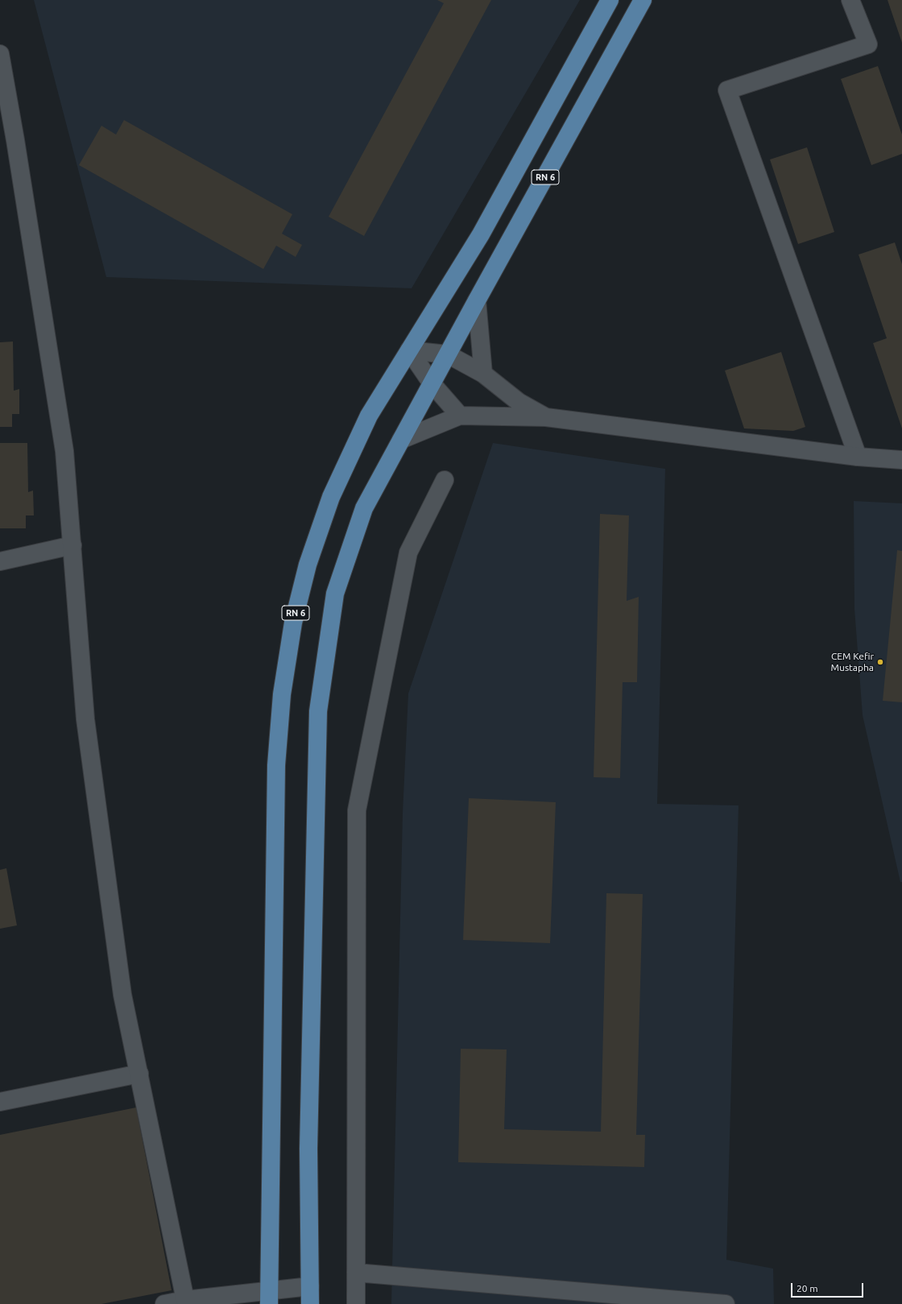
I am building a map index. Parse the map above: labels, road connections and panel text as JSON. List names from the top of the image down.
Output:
{
  "streets": {
    "main road": ["RN 6"]
  },
  "places": ["CEM Kefir Mustapha"],
  "scale_bar": "20 m"
}
